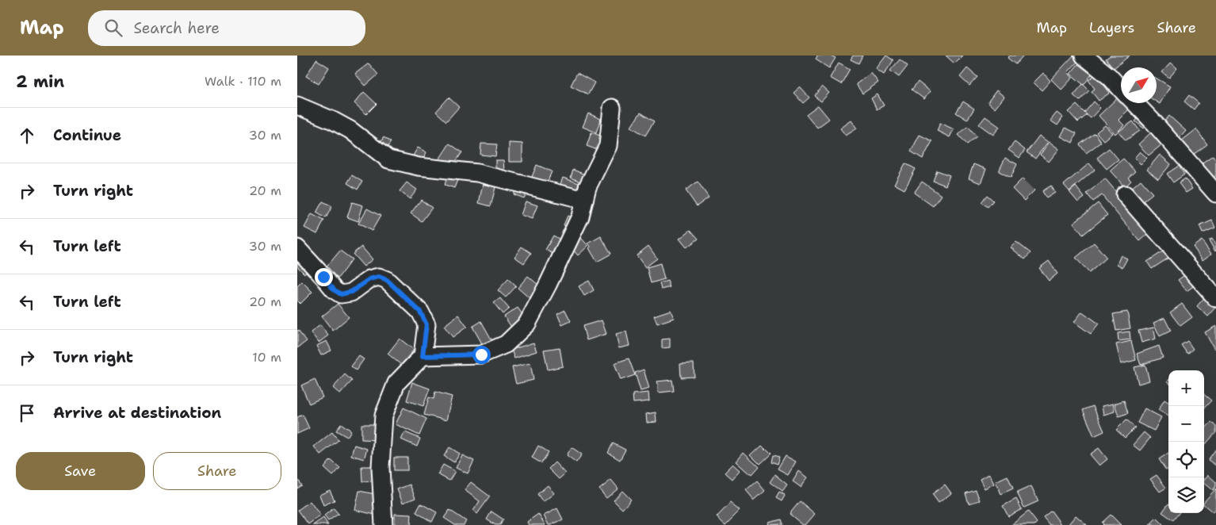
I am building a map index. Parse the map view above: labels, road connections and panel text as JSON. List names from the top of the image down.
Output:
{
  "north": "top right",
  "page": {
    "header": "Map",
    "search": "Search here",
    "nav": ["Map", "Layers", "Share"],
    "heading": ["2 min", "Walk · 110 m"],
    "list": [
      ["Continue", "30 m"],
      ["Turn right", "20 m"],
      ["Turn left", "30 m"],
      ["Turn left", "20 m"],
      ["Turn right", "10 m"],
      "Arrive at destination"
    ],
    "map_buttons": ["+", "−"],
    "buttons": ["Save", "Share"]
  }
}
